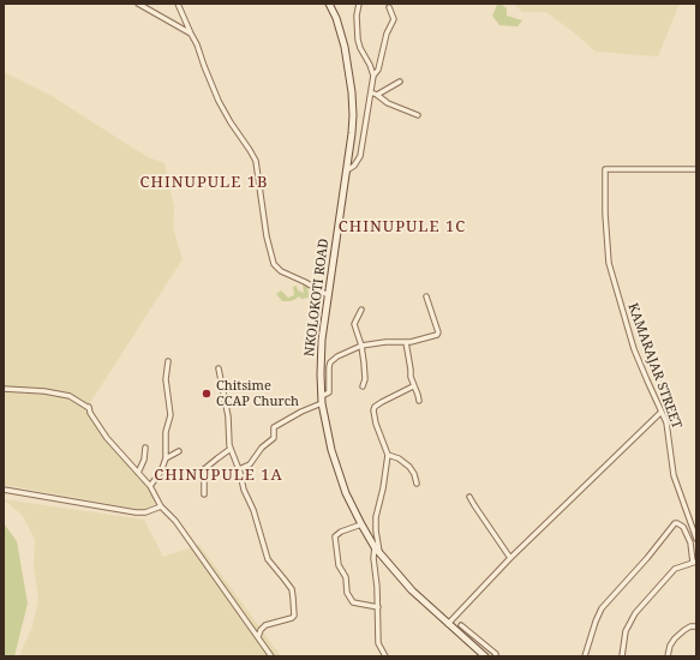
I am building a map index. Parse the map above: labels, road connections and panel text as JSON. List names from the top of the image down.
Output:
{
  "streets": {
    "main road": ["NKOLOKOTI ROAD"],
    "street": ["KAMARAJAR STREET"]
  },
  "districts": ["CHINUPULE 1B", "CHINUPULE 1C", "CHINUPULE 1A"],
  "places": ["Chitsime CCAP Church"]
}
